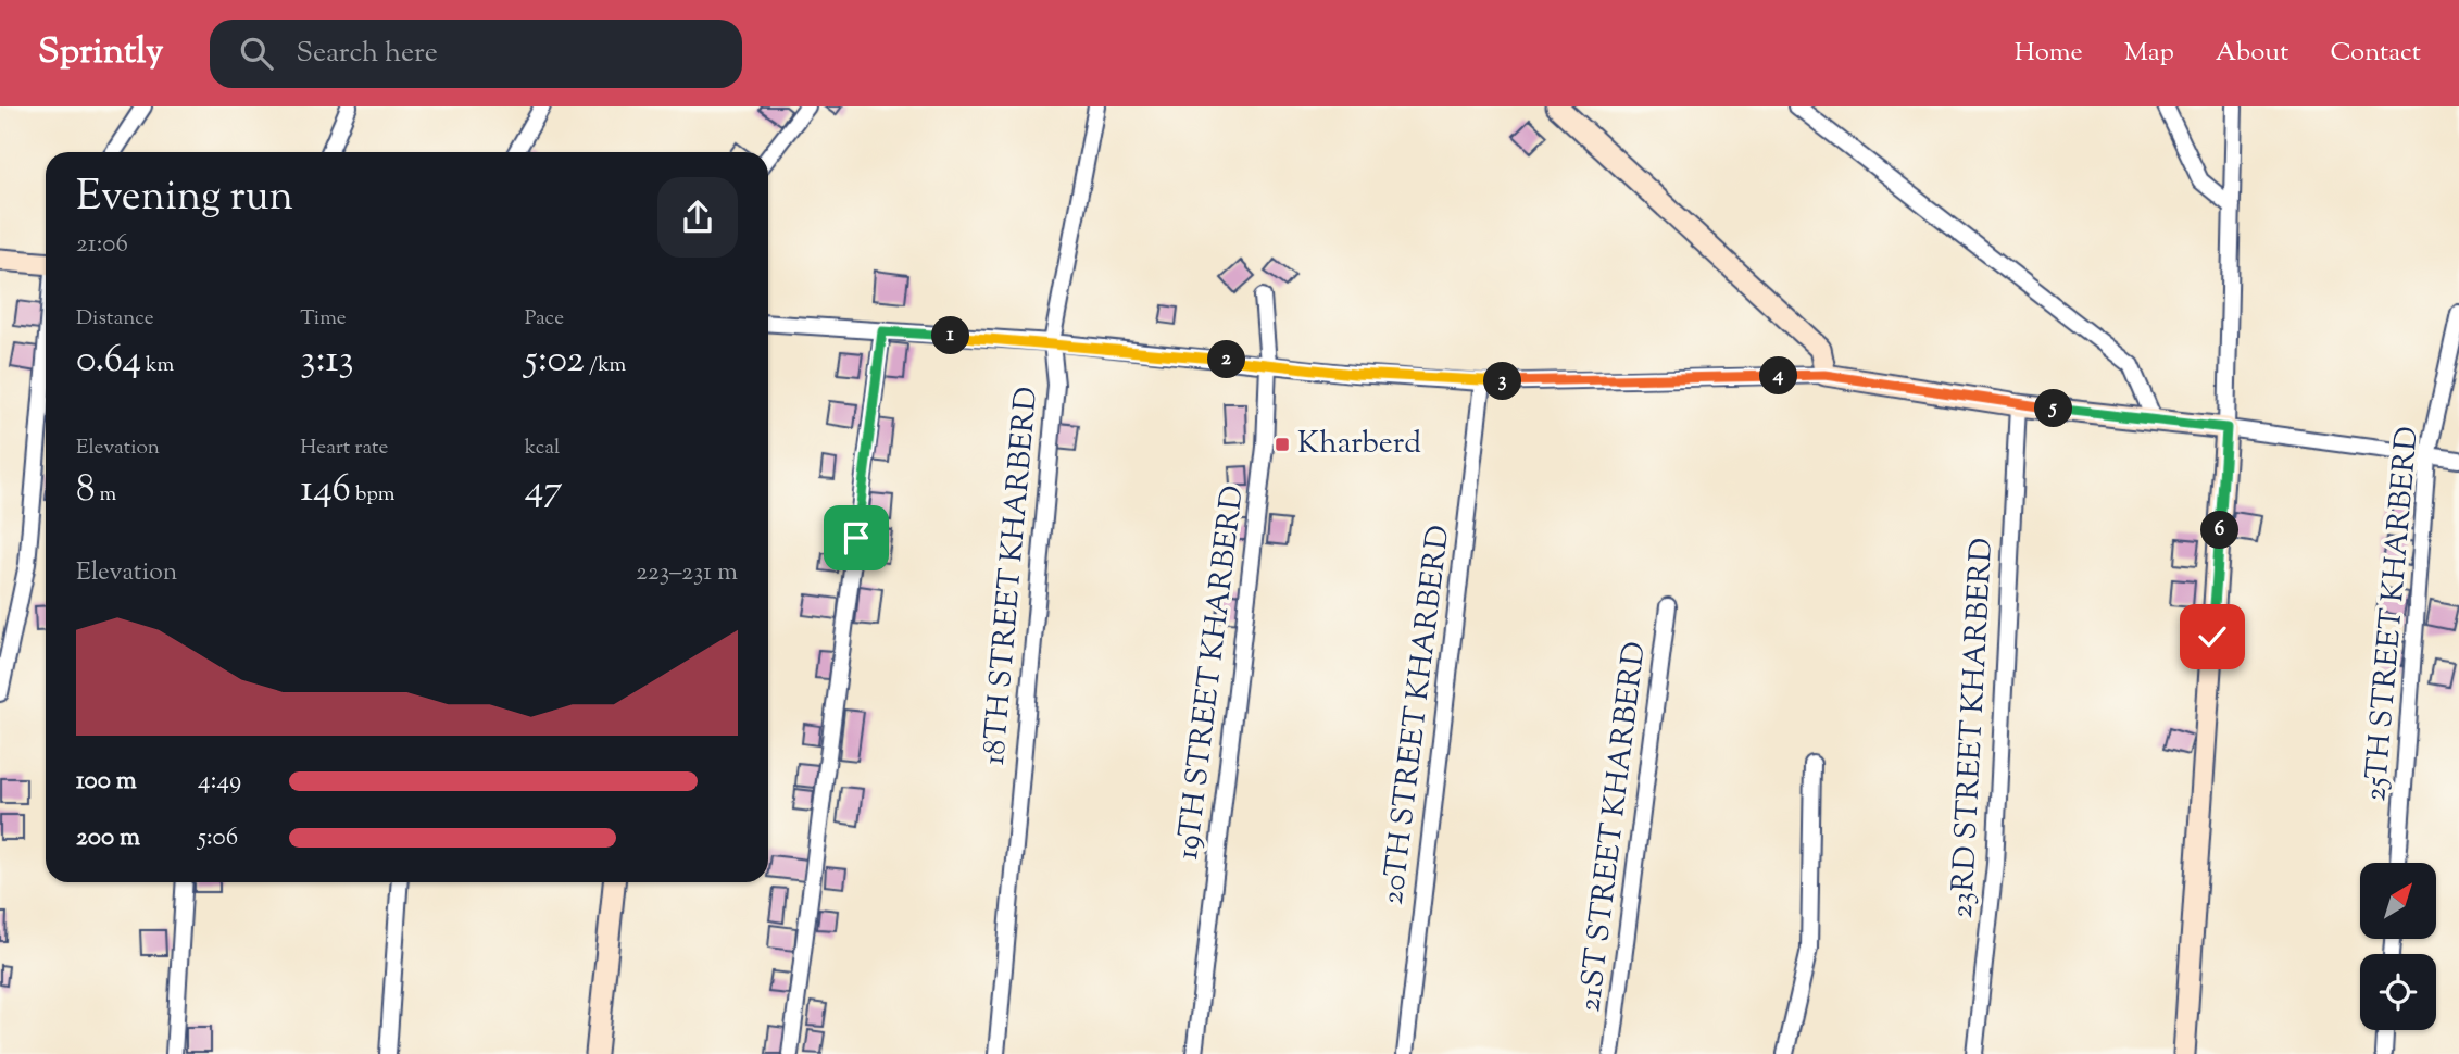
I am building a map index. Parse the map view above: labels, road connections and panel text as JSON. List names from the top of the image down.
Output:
{
  "streets": {
    "street": [
      "18TH STREET KHARBERD",
      "25TH STREET KHARBERD",
      "19TH STREET KHARBERD",
      "20TH STREET KHARBERD",
      "23RD STREET KHARBERD",
      "21ST STREET KHARBERD"
    ]
  },
  "places": {
    "transit": ["Kharberd"]
  },
  "north": "top right",
  "page": {
    "header": "Sprintly",
    "search": "Search here",
    "nav": [
      "Home",
      "Map",
      "About",
      "Contact"
    ],
    "heading": ["Evening run", "21:06"],
    "stats": [
      ["Distance", "0.64 km"],
      ["Time", "3:13"],
      ["Pace", "5:02 /km"],
      ["Elevation", "8 m"],
      ["Heart rate", "146 bpm"],
      ["kcal", "47"]
    ],
    "pins": [
      "1",
      "2",
      "4",
      "3",
      "5",
      "6"
    ],
    "chart": ["Elevation", "223–231 m"],
    "list": [
      {
        "name": "100 m",
        "note": "4:49"
      },
      {
        "name": "200 m",
        "note": "5:06"
      }
    ]
  }
}
